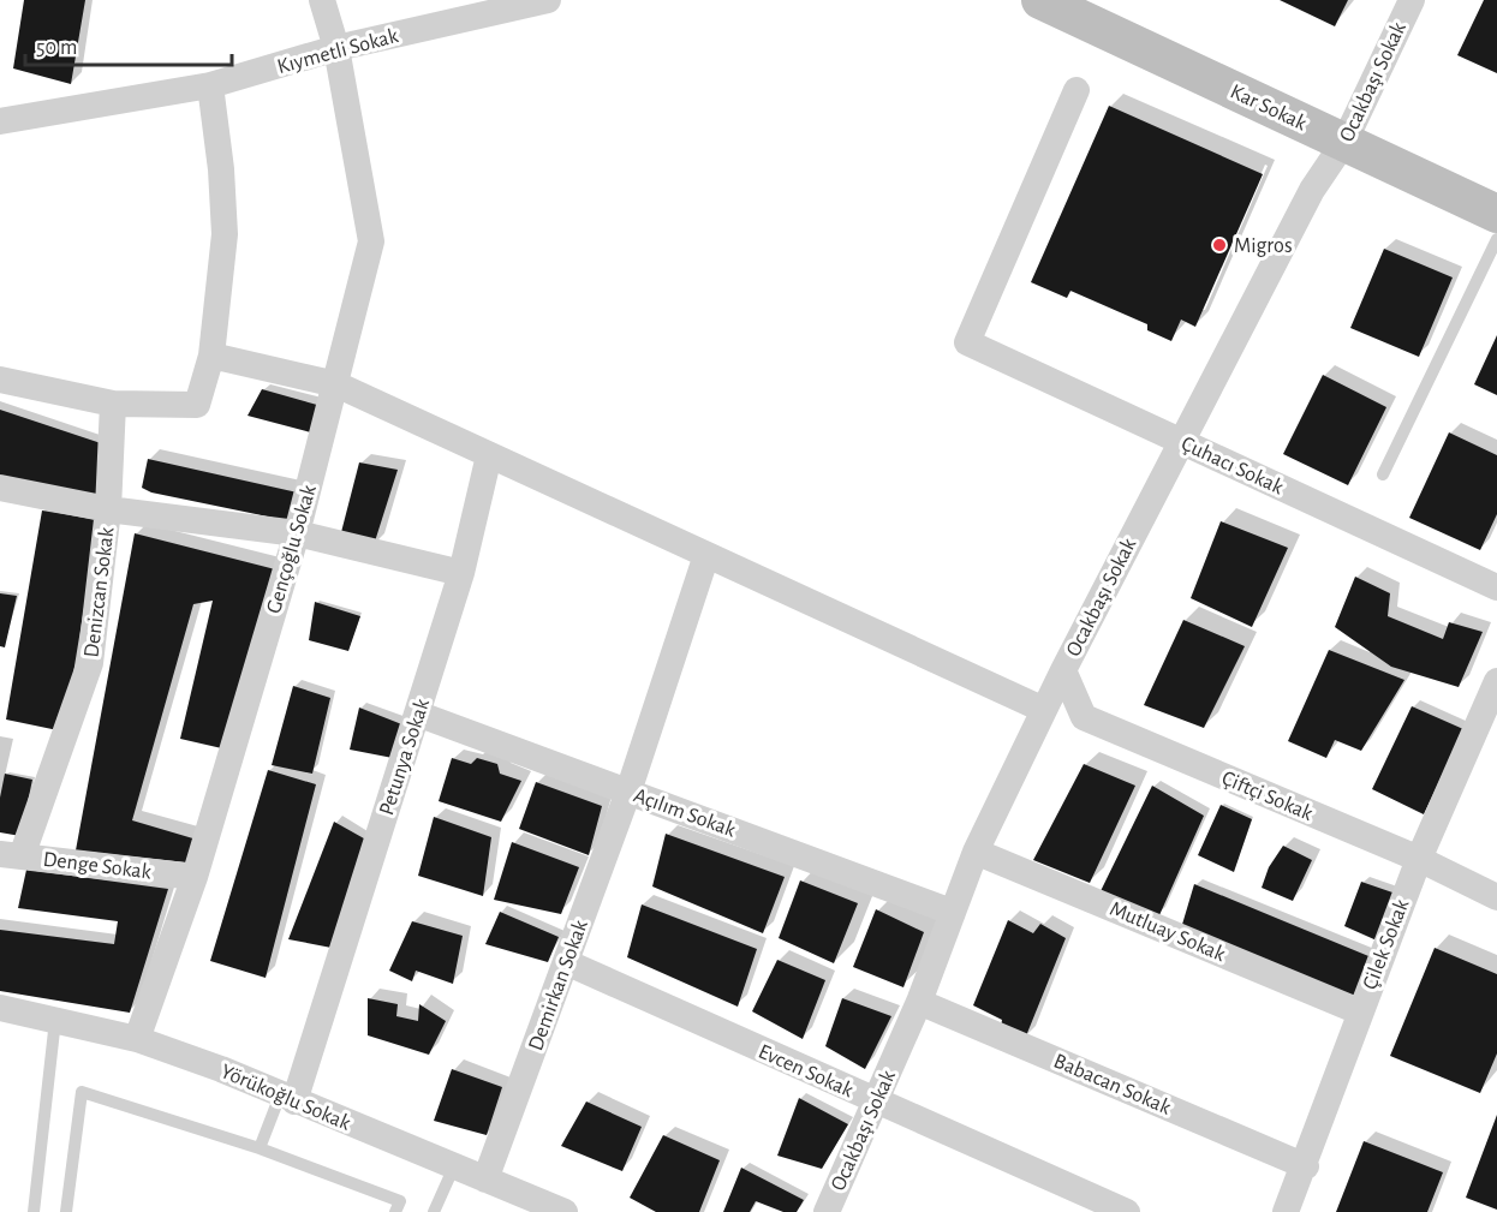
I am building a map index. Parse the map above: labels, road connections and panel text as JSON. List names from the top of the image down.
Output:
{
  "streets": {
    "street": [
      "Kıymetli Sokak",
      "Ocakbaşı Sokak",
      "Kar Sokak",
      "Çuhacı Sokak",
      "Gençoğlu Sokak",
      "Denizcan Sokak",
      "Petunya Sokak",
      "Çiftçi Sokak",
      "Açılım Sokak",
      "Denge Sokak",
      "Mutluay Sokak",
      "Çilek Sokak",
      "Demirkan Sokak",
      "Evcen Sokak",
      "Babacan Sokak",
      "Yörükoğlu Sokak"
    ]
  },
  "crossings": [
    ["Kıymetli Sokak", "Gençoğlu Sokak"],
    ["Ocakbaşı Sokak", "Kar Sokak"],
    ["Ocakbaşı Sokak", "Çuhacı Sokak"],
    ["Ocakbaşı Sokak", "Çiftçi Sokak"],
    ["Ocakbaşı Sokak", "Açılım Sokak"],
    ["Ocakbaşı Sokak", "Mutluay Sokak"],
    ["Ocakbaşı Sokak", "Evcen Sokak"],
    ["Ocakbaşı Sokak", "Babacan Sokak"],
    ["Gençoğlu Sokak", "Denge Sokak"],
    ["Gençoğlu Sokak", "Yörükoğlu Sokak"],
    ["Denizcan Sokak", "Denge Sokak"],
    ["Petunya Sokak", "Açılım Sokak"],
    ["Petunya Sokak", "Yörükoğlu Sokak"],
    ["Çiftçi Sokak", "Çilek Sokak"],
    ["Açılım Sokak", "Demirkan Sokak"],
    ["Mutluay Sokak", "Çilek Sokak"],
    ["Çilek Sokak", "Babacan Sokak"],
    ["Demirkan Sokak", "Evcen Sokak"],
    ["Demirkan Sokak", "Yörükoğlu Sokak"]
  ],
  "places": ["Migros"],
  "scale_bar": "50 m"
}
